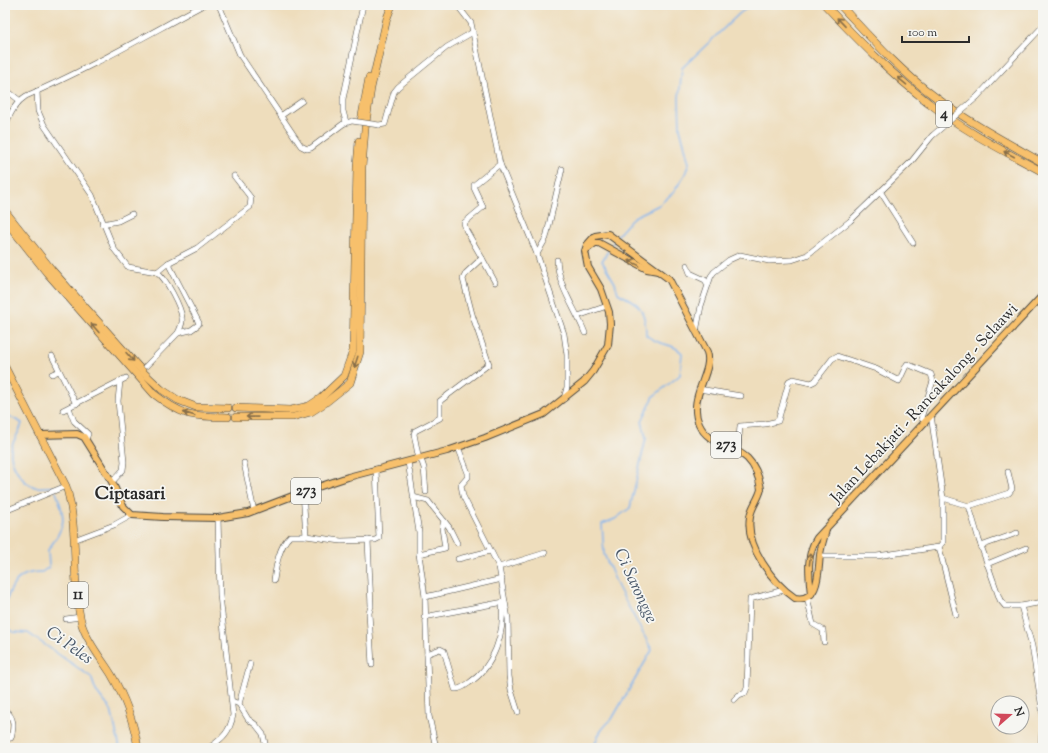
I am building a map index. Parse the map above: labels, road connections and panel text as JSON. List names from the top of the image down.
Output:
{
  "streets": {
    "highway": ["4", "11"],
    "main road": ["Jalan Lebakjati - Rancakalong - Selaawi", "273"]
  },
  "crossings": [
    ["Jalan Lebakjati - Rancakalong - Selaawi", "273"]
  ],
  "districts": ["Ciptasari"],
  "water": ["Ci Sarongge", "Ci Peles"],
  "scale_bar": "100 m",
  "north": "right"
}
